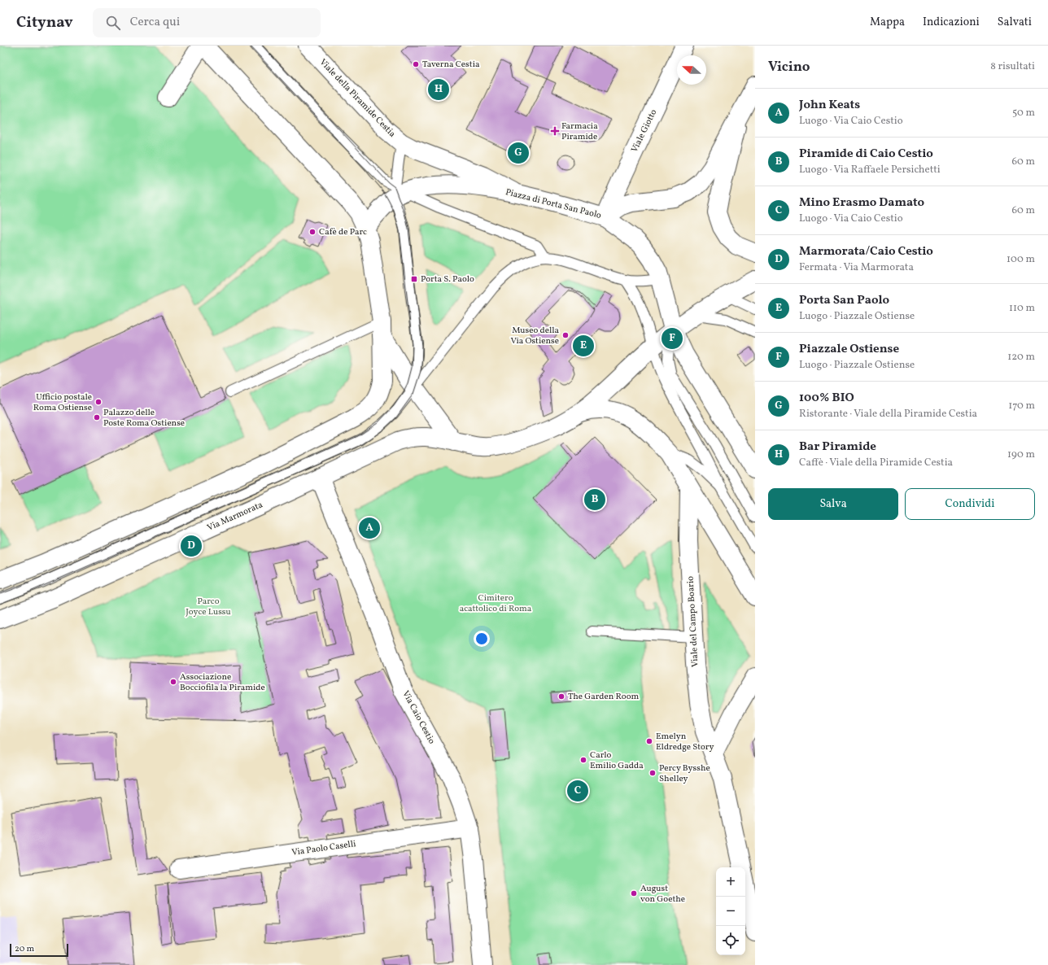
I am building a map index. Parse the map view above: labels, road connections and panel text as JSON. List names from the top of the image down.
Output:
{
  "streets": {
    "main road": [
      "Viale della Piramide Cestia",
      "Viale Giotto",
      "Piazza di Porta San Paolo",
      "Via Marmorata",
      "Viale del Campo Boario",
      "Via Caio Cestio",
      "Via Paolo Caselli"
    ]
  },
  "crossings": [
    ["Viale della Piramide Cestia", "Piazza di Porta San Paolo"],
    ["Viale Giotto", "Piazza di Porta San Paolo"],
    ["Via Marmorata", "Via Caio Cestio"],
    ["Via Caio Cestio", "Via Paolo Caselli"]
  ],
  "parks": ["Cimitero acattolico di Roma", "Parco Joyce Lussu"],
  "places": {
    "other": [
      "Taverna Cestia",
      "Cafè de Parc",
      "Museo della Via Ostiense",
      "Ufficio postale Roma Ostiense",
      "Palazzo delle Poste Roma Ostiense",
      "Associazione Bocciofila la Piramide",
      "The Garden Room",
      "Emelyn Eldredge Story",
      "Carlo Emilio Gadda",
      "Percy Bysshe Shelley",
      "August von Goethe"
    ],
    "health": ["Farmacia Piramide"],
    "transit": ["Porta S. Paolo"]
  },
  "scale_bar": "20 m",
  "north": "left",
  "page": {
    "header": "Citynav",
    "search": "Cerca qui",
    "nav": ["Mappa", "Indicazioni", "Salvati"],
    "heading": ["Vicino", "8 risultati"],
    "pins": [
      "H",
      "G",
      "F",
      "E",
      "B",
      "A",
      "D",
      "C"
    ],
    "list": [
      {
        "mark": "A",
        "name": "John Keats",
        "note": "Luogo · Via Caio Cestio",
        "value": "50 m"
      },
      {
        "mark": "B",
        "name": "Piramide di Caio Cestio",
        "note": "Luogo · Via Raffaele Persichetti",
        "value": "60 m"
      },
      {
        "mark": "C",
        "name": "Mino Erasmo Damato",
        "note": "Luogo · Via Caio Cestio",
        "value": "60 m"
      },
      {
        "mark": "D",
        "name": "Marmorata/Caio Cestio",
        "note": "Fermata · Via Marmorata",
        "value": "100 m"
      },
      {
        "mark": "E",
        "name": "Porta San Paolo",
        "note": "Luogo · Piazzale Ostiense",
        "value": "110 m"
      },
      {
        "mark": "F",
        "name": "Piazzale Ostiense",
        "note": "Luogo · Piazzale Ostiense",
        "value": "120 m"
      },
      {
        "mark": "G",
        "name": "100% BIO",
        "note": "Ristorante · Viale della Piramide Cestia",
        "value": "170 m"
      },
      {
        "mark": "H",
        "name": "Bar Piramide",
        "note": "Caffè · Viale della Piramide Cestia",
        "value": "190 m"
      }
    ],
    "buttons": ["Salva", "Condividi"],
    "map_buttons": ["+", "−"],
    "scale": "20 m"
  }
}
